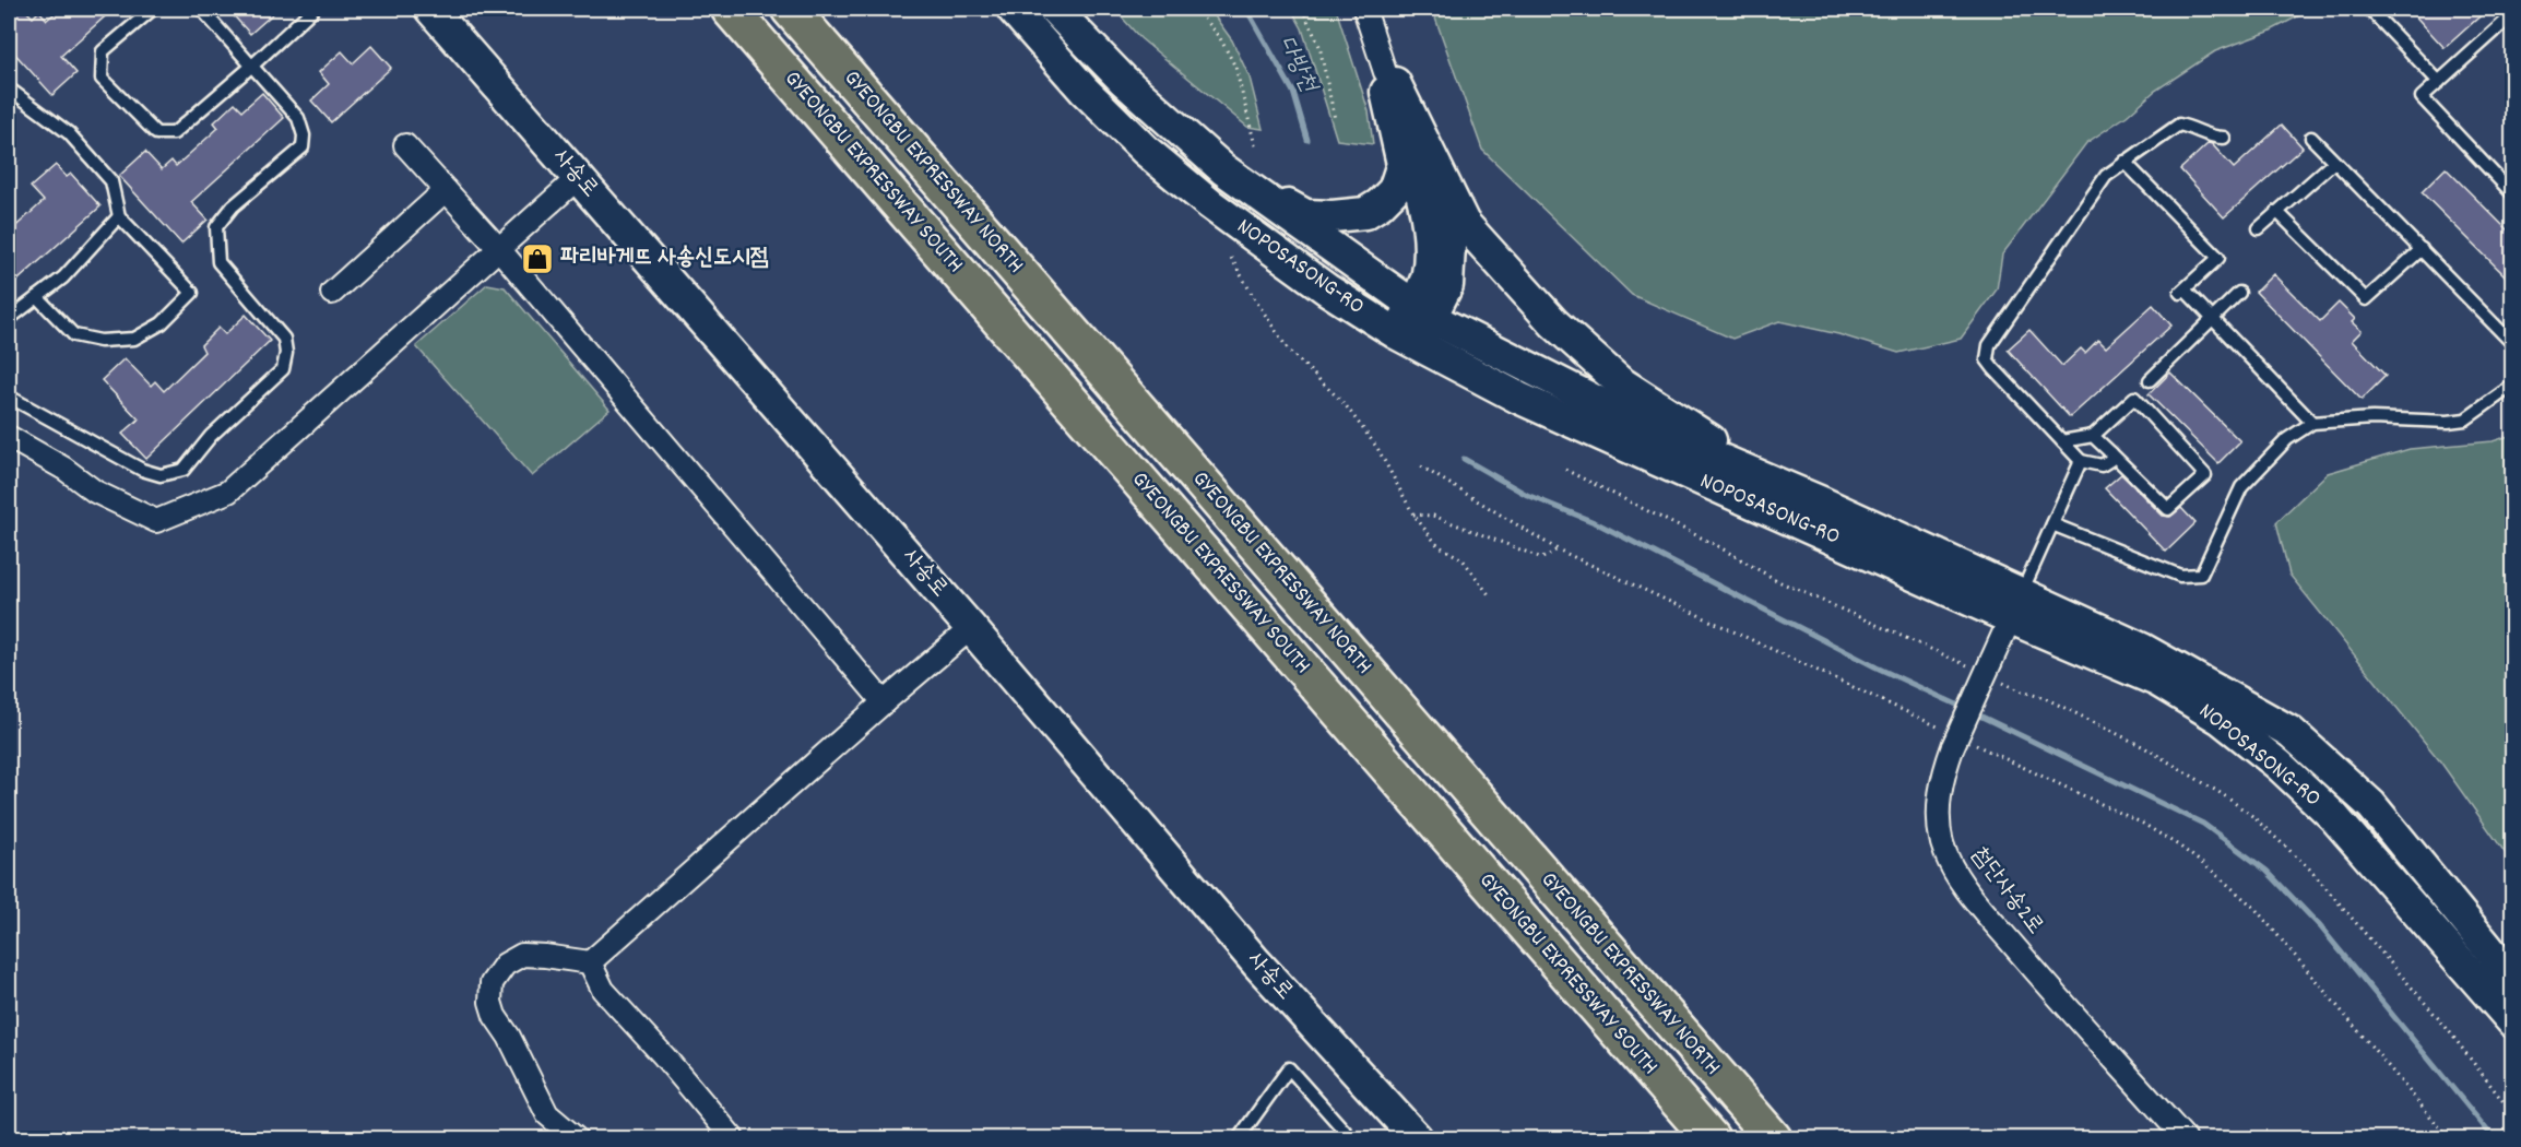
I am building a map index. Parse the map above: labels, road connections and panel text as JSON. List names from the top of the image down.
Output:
{
  "streets": {
    "highway": ["GYEONGBU EXPRESSWAY SOUTH", "GYEONGBU EXPRESSWAY NORTH"],
    "main road": ["사송로", "NOPOSASONG-RO"],
    "street": ["첨단사송2로"]
  },
  "crossings": [
    ["NOPOSASONG-RO", "첨단사송2로"]
  ],
  "water": ["다방천"],
  "places": {
    "shop": ["파리바게뜨 사송신도시점"]
  }
}
